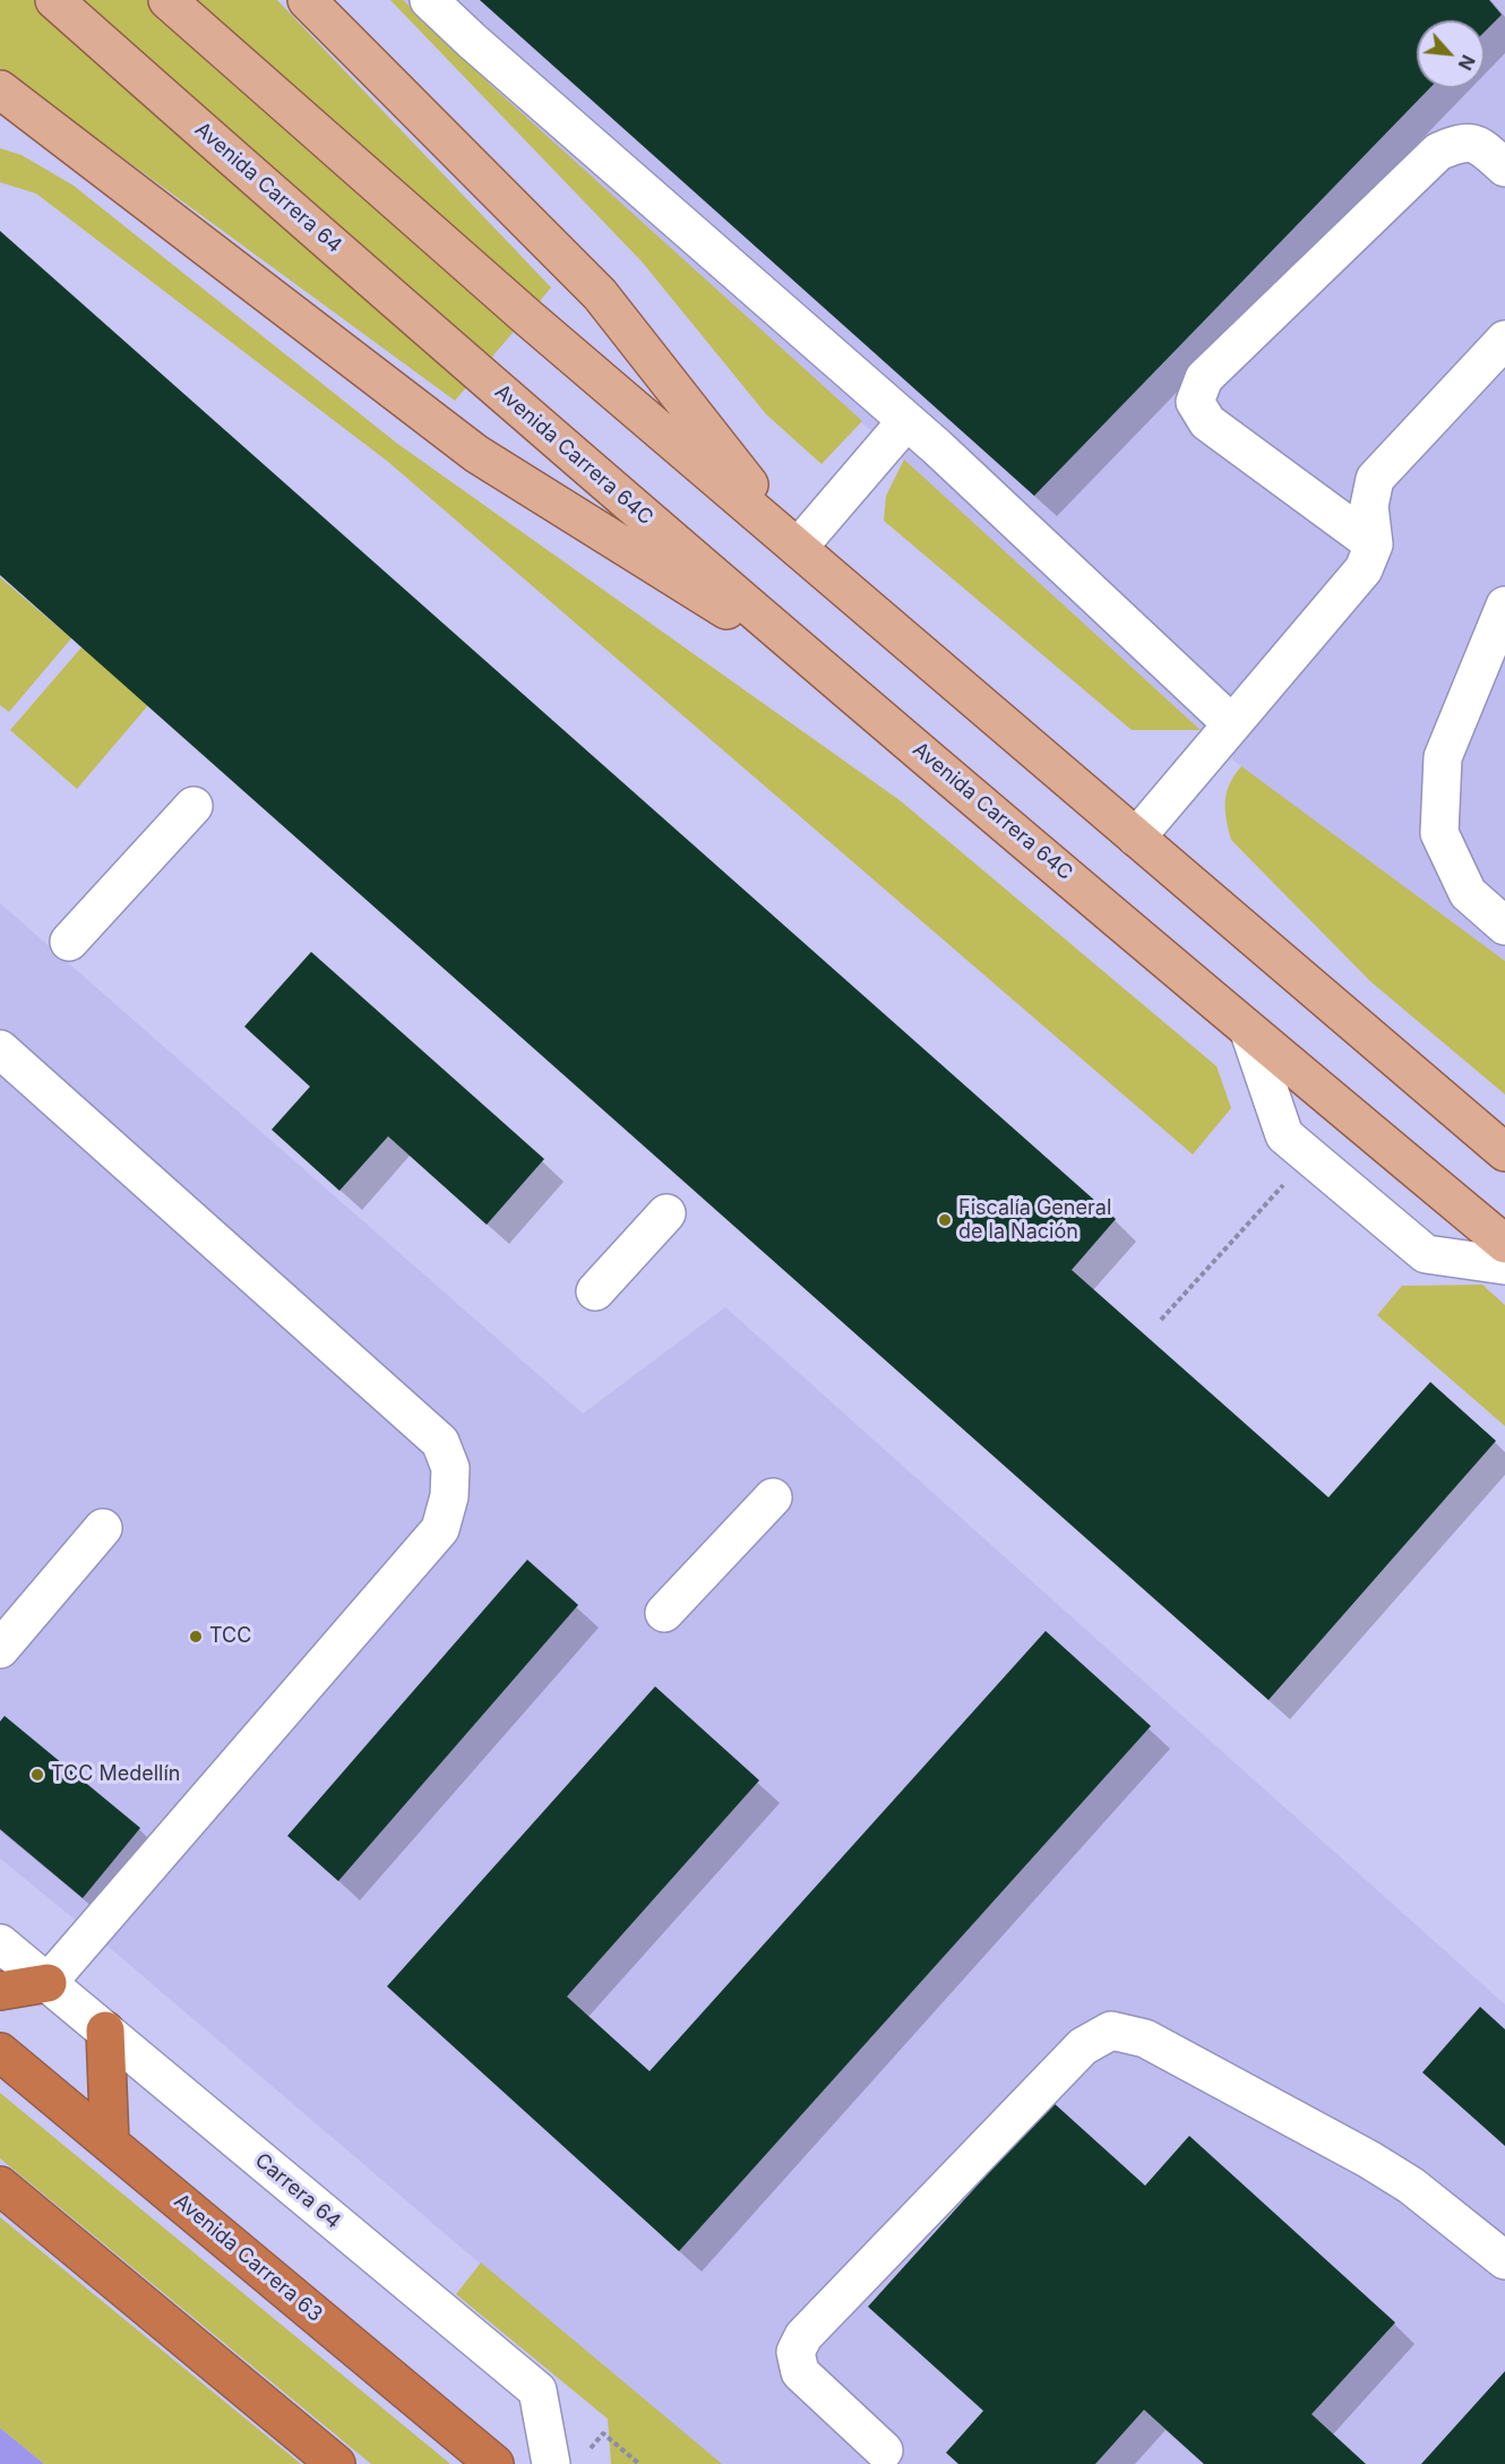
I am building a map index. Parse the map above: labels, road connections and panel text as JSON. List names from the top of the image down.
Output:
{
  "streets": {
    "highway": ["Avenida Carrera 63"],
    "main road": ["Avenida Carrera 64", "Avenida Carrera 64C"],
    "street": ["Carrera 64"]
  },
  "crossings": [
    ["Avenida Carrera 64", "Avenida Carrera 64C"]
  ],
  "places": ["Fiscalía General de la Nación", "TCC", "TCC Medellín"],
  "north": "bottom right"
}
